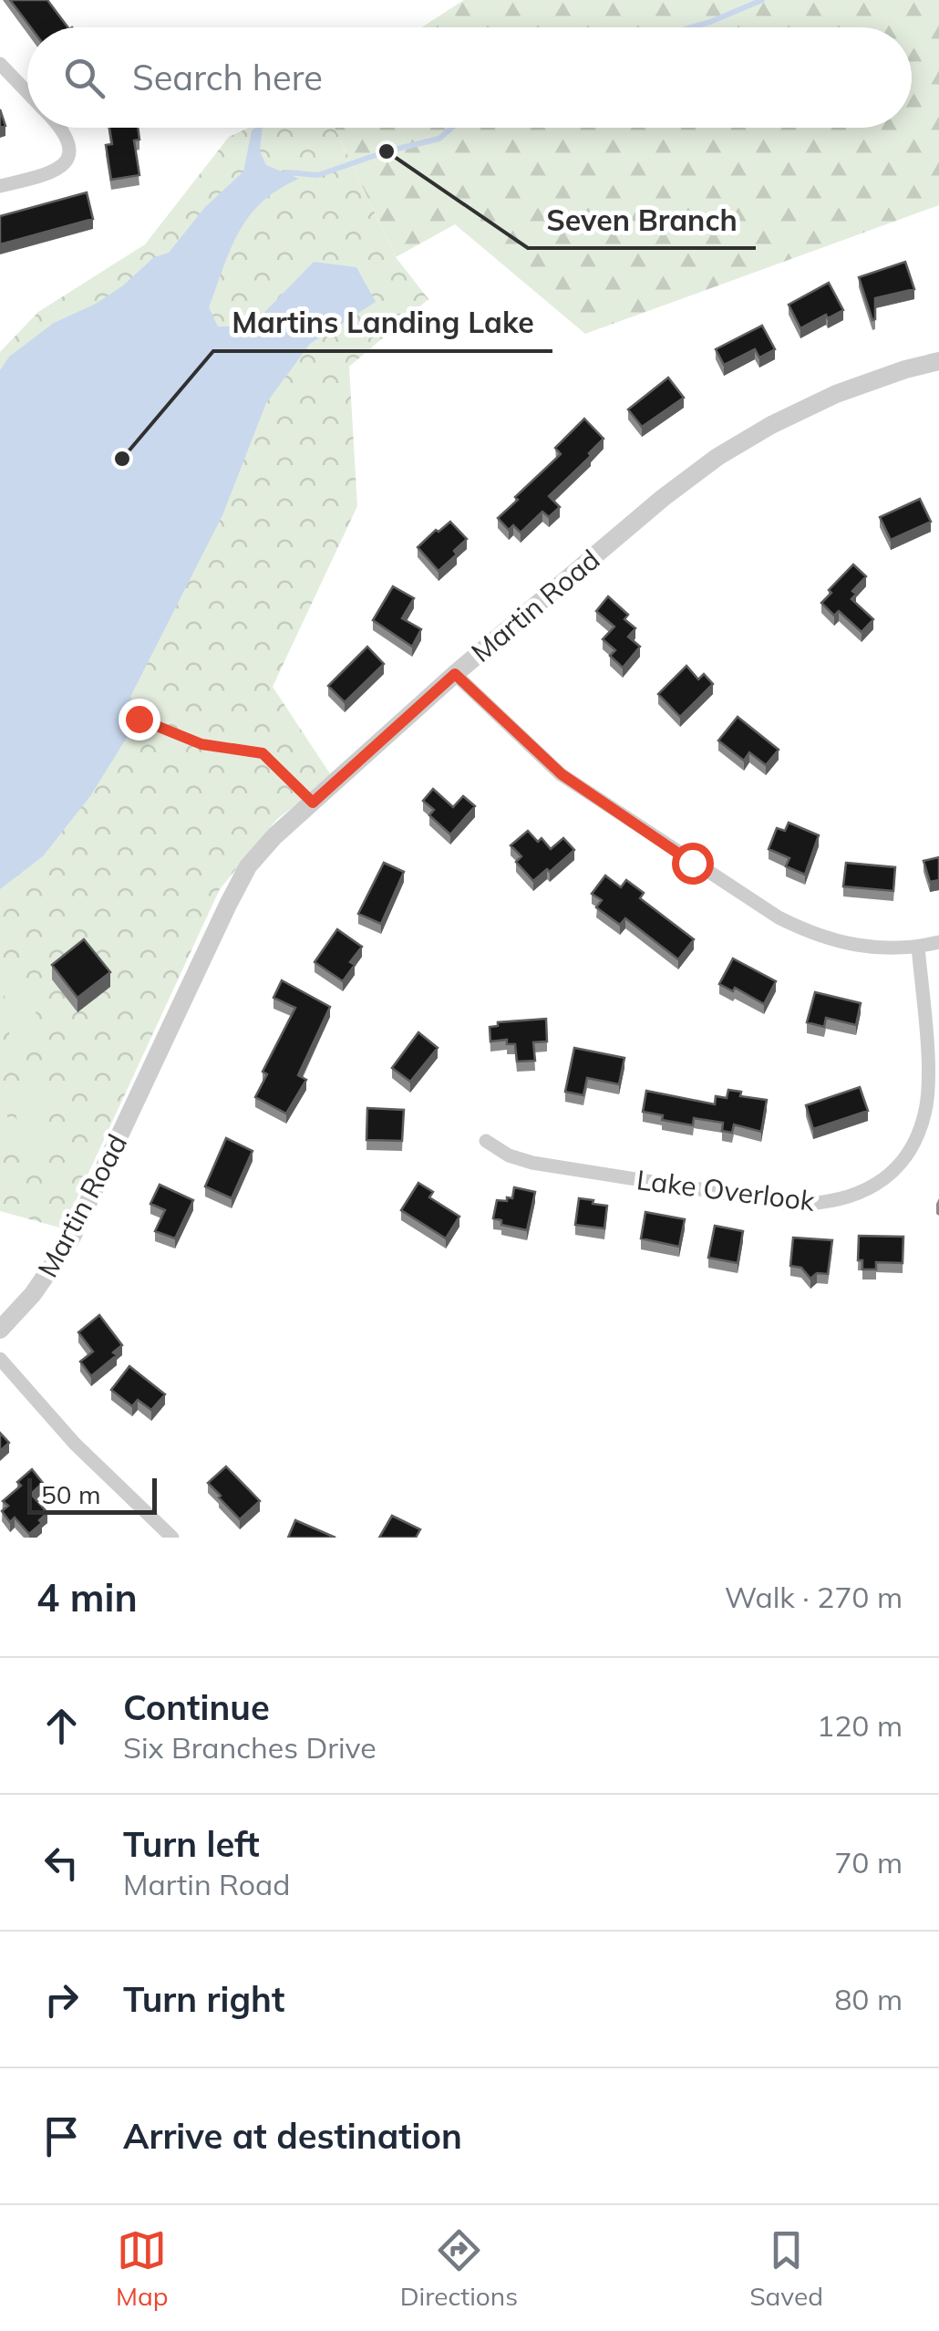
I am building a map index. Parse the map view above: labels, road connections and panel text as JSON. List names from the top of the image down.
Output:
{
  "streets": {
    "street": ["Martin Road", "Lake Overlook"]
  },
  "places": ["Seven Branch", "Martins Landing Lake"],
  "scale_bar": "50 m",
  "page": {
    "search": "Search here",
    "scale": "50 m",
    "heading": ["4 min", "Walk · 270 m"],
    "list": [
      ["Continue", "Six Branches Drive", "120 m"],
      ["Turn left", "Martin Road", "70 m"],
      ["Turn right", "80 m"],
      "Arrive at destination"
    ],
    "nav": ["Map", "Directions", "Saved"]
  }
}
